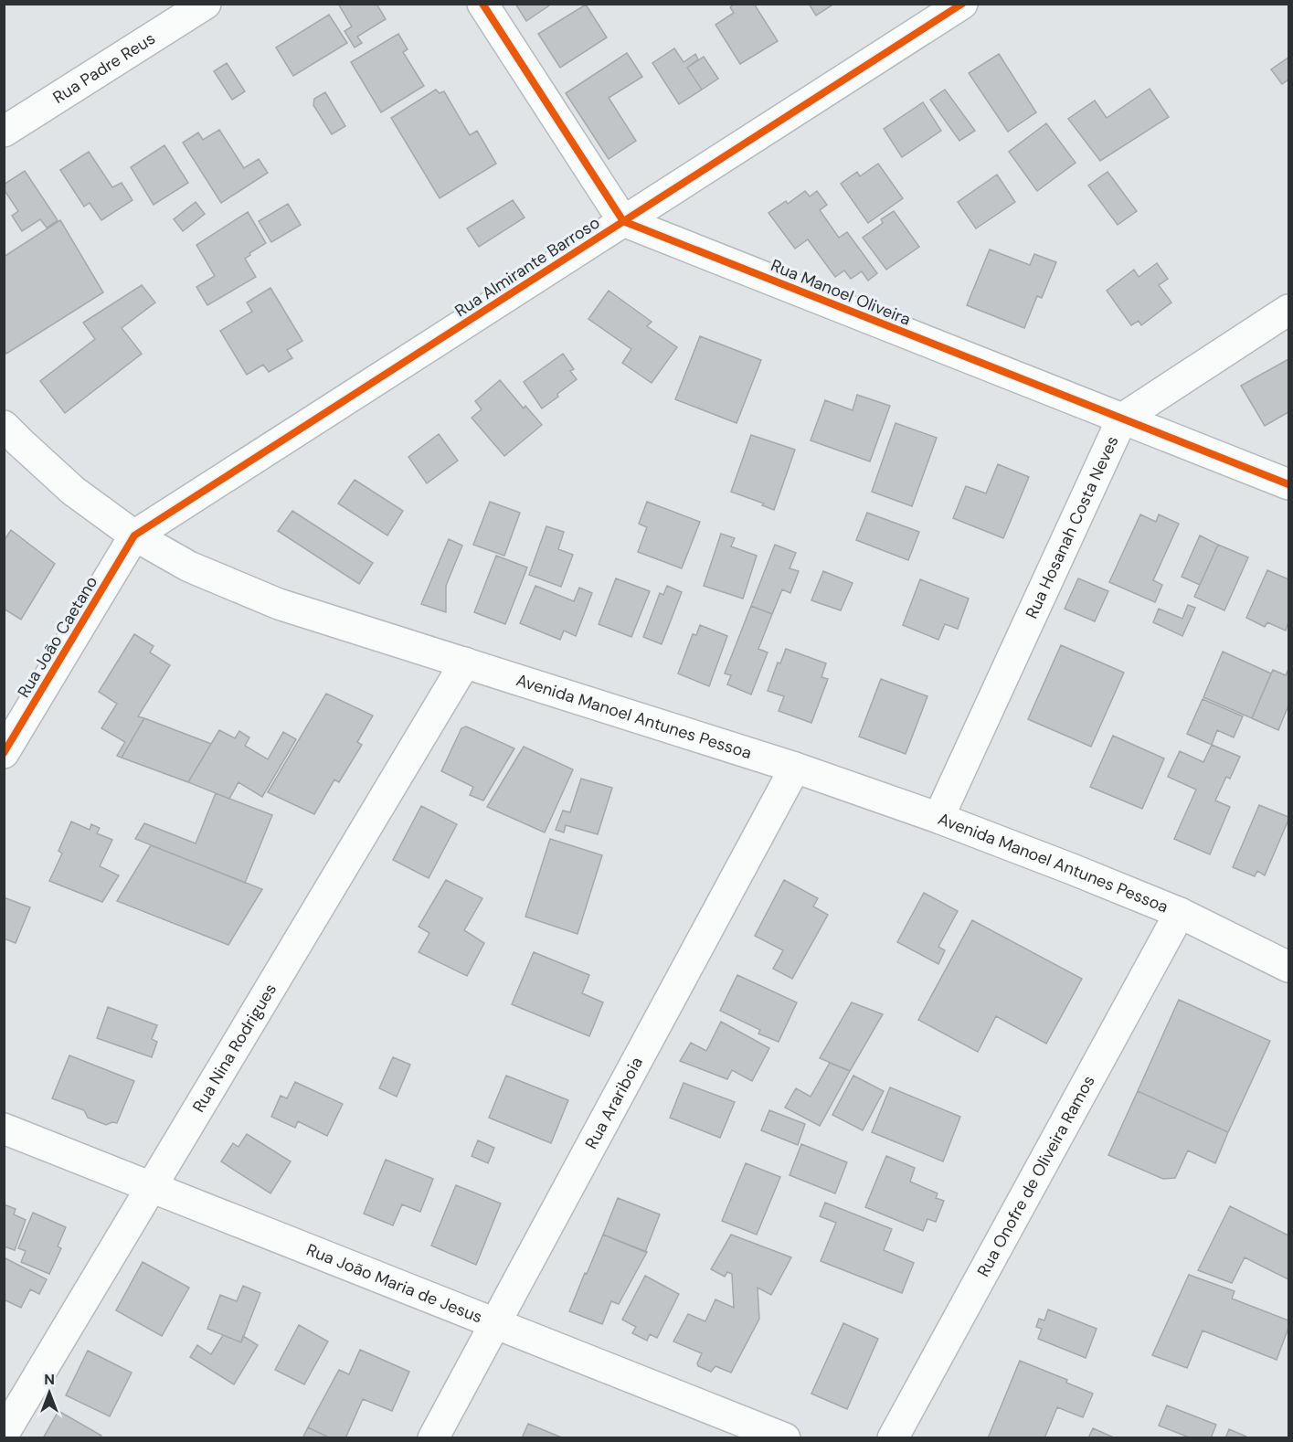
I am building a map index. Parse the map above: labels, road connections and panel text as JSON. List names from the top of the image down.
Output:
{
  "streets": {
    "street": [
      "Rua Padre Reus",
      "Rua Almirante Barroso",
      "Rua Manoel Oliveira",
      "Rua Hosanah Costa Neves",
      "Rua João Caetano",
      "Avenida Manoel Antunes Pessoa",
      "Rua Nina Rodrigues",
      "Rua Arariboia",
      "Rua Onofre de Oliveira Ramos",
      "Rua João Maria de Jesus"
    ]
  },
  "crossings": [
    ["Rua Almirante Barroso", "Rua Manoel Oliveira"],
    ["Rua Almirante Barroso", "Rua João Caetano"],
    ["Rua Almirante Barroso", "Avenida Manoel Antunes Pessoa"],
    ["Rua Manoel Oliveira", "Rua Hosanah Costa Neves"],
    ["Rua Hosanah Costa Neves", "Avenida Manoel Antunes Pessoa"],
    ["Rua João Caetano", "Avenida Manoel Antunes Pessoa"],
    ["Avenida Manoel Antunes Pessoa", "Rua Nina Rodrigues"],
    ["Avenida Manoel Antunes Pessoa", "Rua Arariboia"],
    ["Avenida Manoel Antunes Pessoa", "Rua Onofre de Oliveira Ramos"],
    ["Rua Nina Rodrigues", "Rua João Maria de Jesus"],
    ["Rua Arariboia", "Rua João Maria de Jesus"]
  ],
  "north": "top"
}
